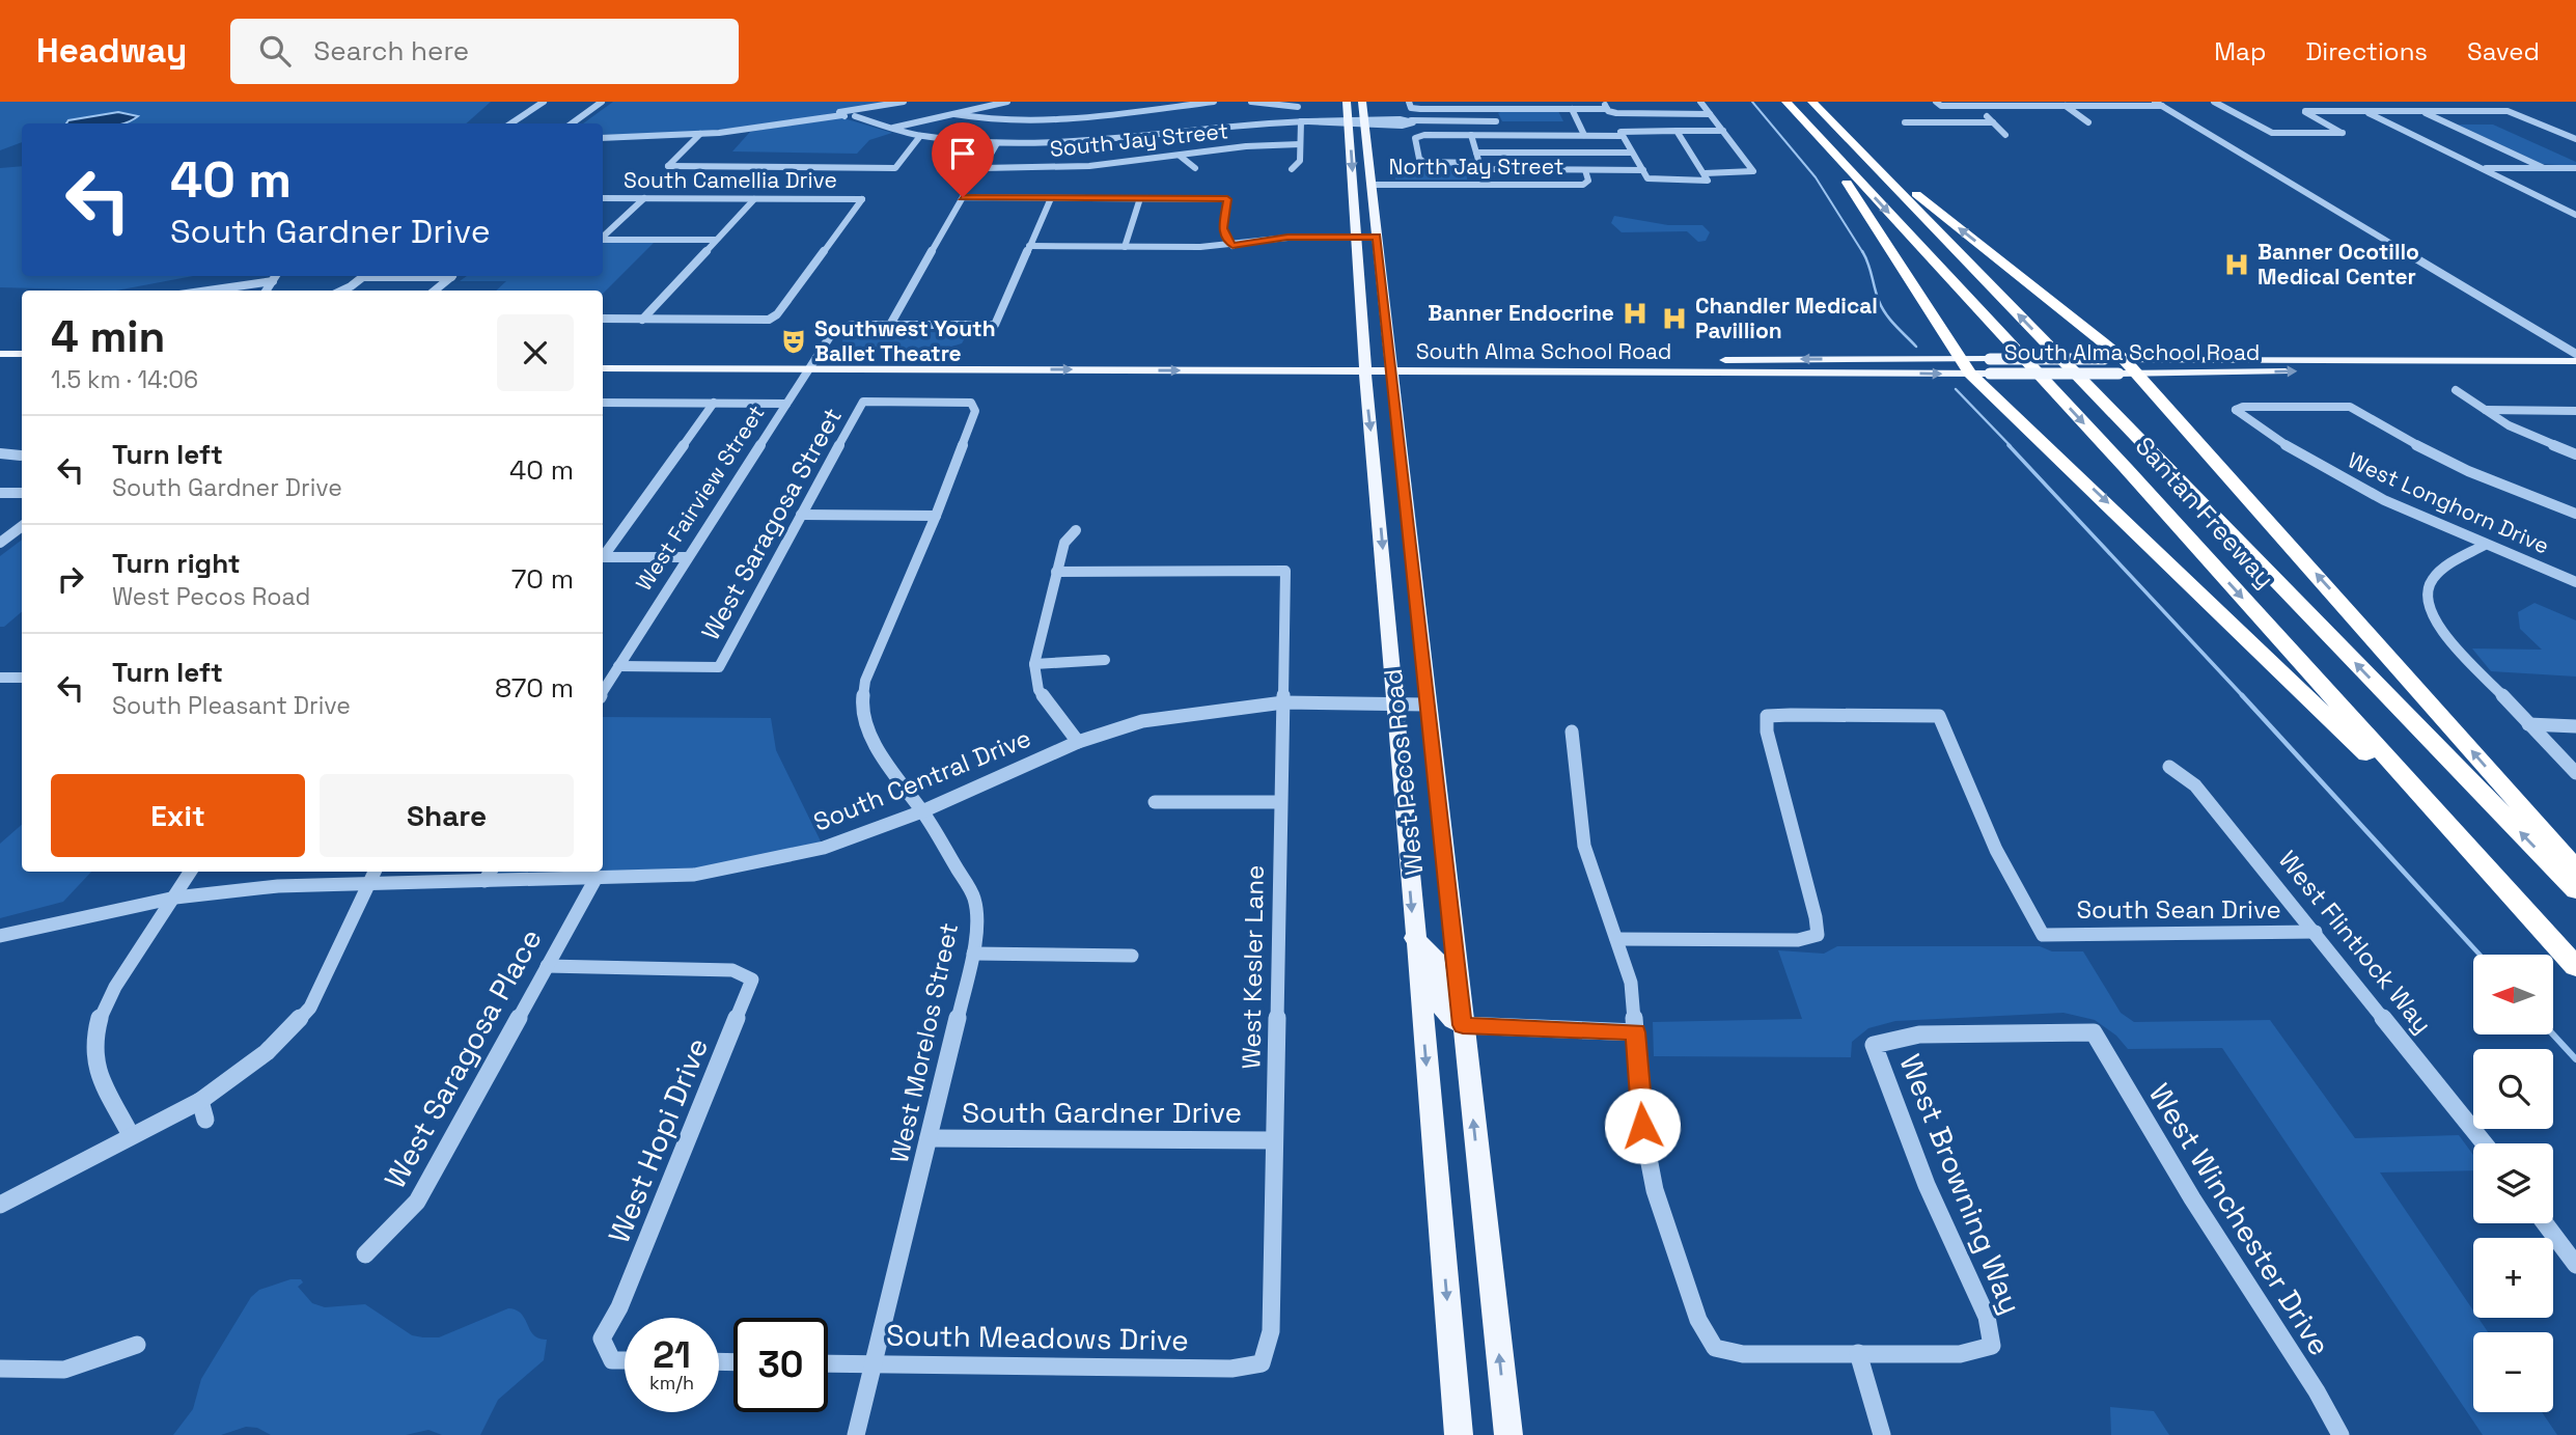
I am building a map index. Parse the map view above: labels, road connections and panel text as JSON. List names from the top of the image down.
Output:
{
  "streets": {
    "highway": ["Santan Freeway"],
    "main road": ["South Alma School Road", "West Pecos Road"],
    "street": [
      "South Jay Street",
      "North Jay Street",
      "South Camellia Drive",
      "West Fairview Street",
      "West Longhorn Drive",
      "West Saragosa Street",
      "South Central Drive",
      "South Sean Drive",
      "West Flintlock Way",
      "West Kesler Lane",
      "West Morelos Street",
      "West Saragosa Place",
      "South Gardner Drive",
      "West Hopi Drive",
      "West Browning Way",
      "West Winchester Drive",
      "South Meadows Drive"
    ]
  },
  "crossings": [
    ["North Jay Street", "West Pecos Road"],
    ["South Alma School Road", "West Fairview Street"],
    ["South Alma School Road", "West Pecos Road"],
    ["West Fairview Street", "West Saragosa Street"],
    ["West Pecos Road", "South Central Drive"],
    ["South Central Drive", "West Kesler Lane"],
    ["South Central Drive", "West Morelos Street"],
    ["South Central Drive", "West Saragosa Place"],
    ["South Sean Drive", "West Flintlock Way"],
    ["West Kesler Lane", "South Gardner Drive"],
    ["West Kesler Lane", "South Meadows Drive"],
    ["West Morelos Street", "South Gardner Drive"],
    ["West Morelos Street", "South Meadows Drive"],
    ["West Browning Way", "West Winchester Drive"]
  ],
  "places": {
    "hospital": ["Banner Ocotillo Medical Center", "Banner Endocrine", "Chandler Medical Pavillion"],
    "theatre": ["Southwest Youth Ballet Theatre"]
  },
  "north": "left",
  "page": {
    "header": "Headway",
    "search": "Search here",
    "nav": ["Map", "Directions", "Saved"],
    "turn": ["40 m", "South Gardner Drive"],
    "heading": ["4 min", "1.5 km · 14:06"],
    "list": [
      {
        "name": "Turn left",
        "note": "South Gardner Drive",
        "value": "40 m"
      },
      {
        "name": "Turn right",
        "note": "West Pecos Road",
        "value": "70 m"
      },
      {
        "name": "Turn left",
        "note": "South Pleasant Drive",
        "value": "870 m"
      }
    ],
    "buttons": ["Exit", "Share"],
    "map_buttons": ["+", "−"],
    "speed": "21 km/h",
    "limit": "30"
  }
}
